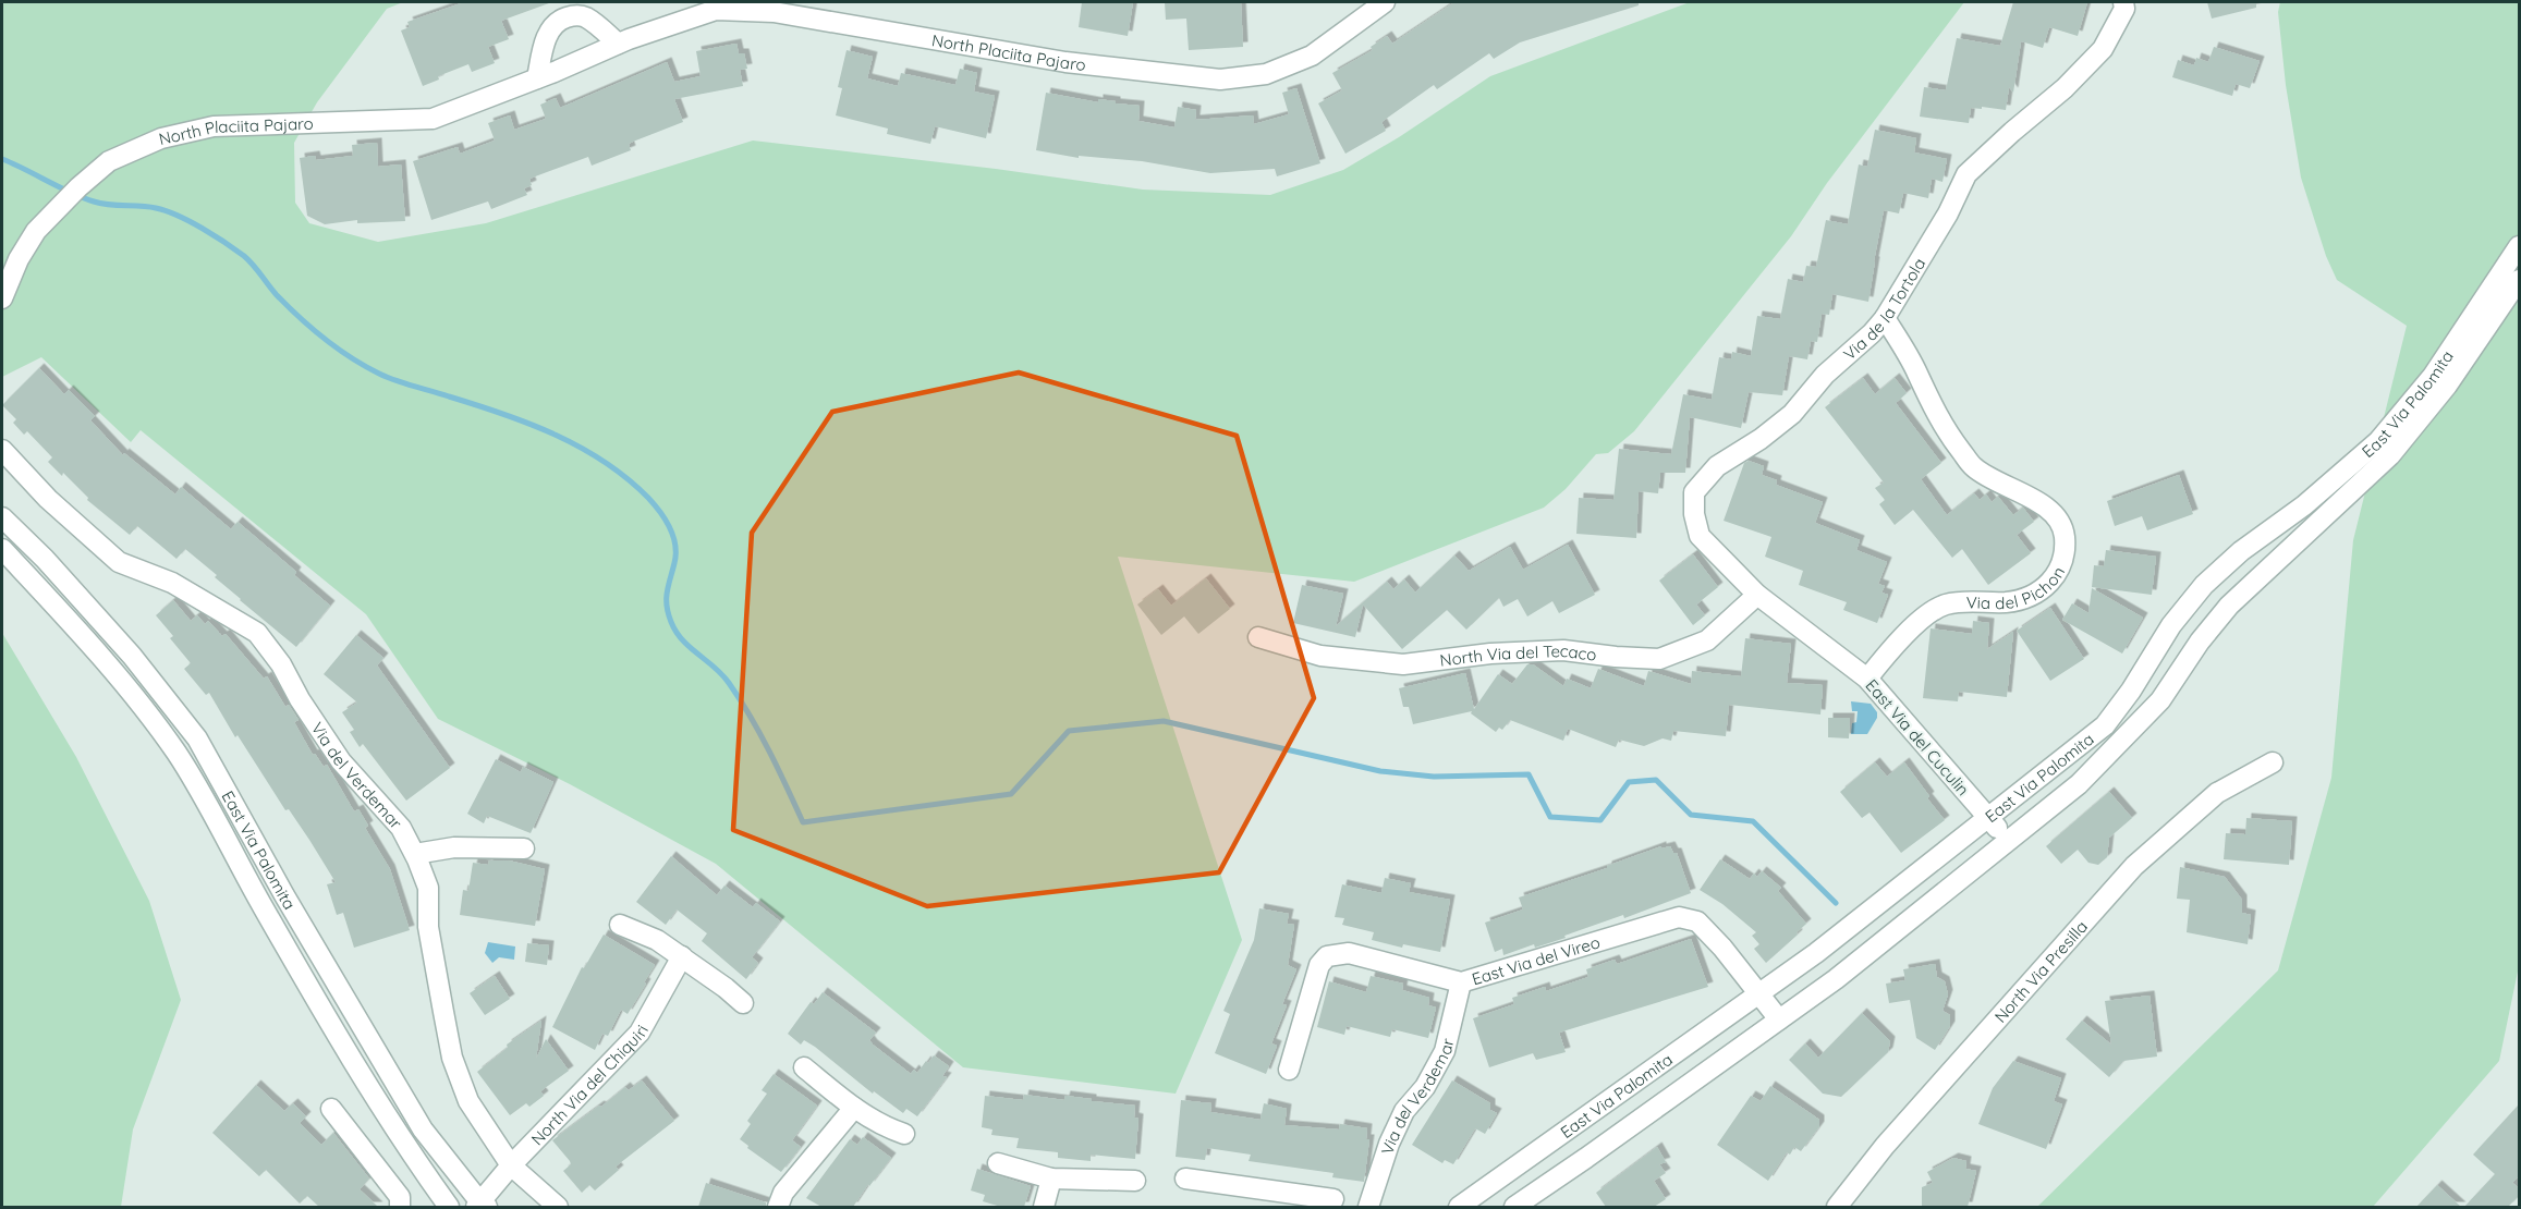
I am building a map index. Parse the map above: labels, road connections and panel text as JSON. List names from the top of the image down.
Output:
{
  "streets": {
    "street": [
      "North Placiita Pajaro",
      "Via de la Tortola",
      "East Via Palomita",
      "Via del Pichon",
      "North Via del Tecaco",
      "East Via del Cuculin",
      "Via del Verdemar",
      "East Via del Vireo",
      "North Via Presilla",
      "North Via del Chiquiri"
    ]
  },
  "crossings": [
    ["Via de la Tortola", "Via del Pichon"],
    ["Via de la Tortola", "North Via del Tecaco"],
    ["Via de la Tortola", "East Via del Cuculin"],
    ["East Via Palomita", "East Via del Cuculin"],
    ["East Via Palomita", "East Via del Vireo"],
    ["East Via Palomita", "North Via del Chiquiri"],
    ["Via del Pichon", "East Via del Cuculin"],
    ["North Via del Tecaco", "East Via del Cuculin"],
    ["Via del Verdemar", "East Via del Vireo"],
    ["Via del Verdemar", "North Via del Chiquiri"]
  ]
}
